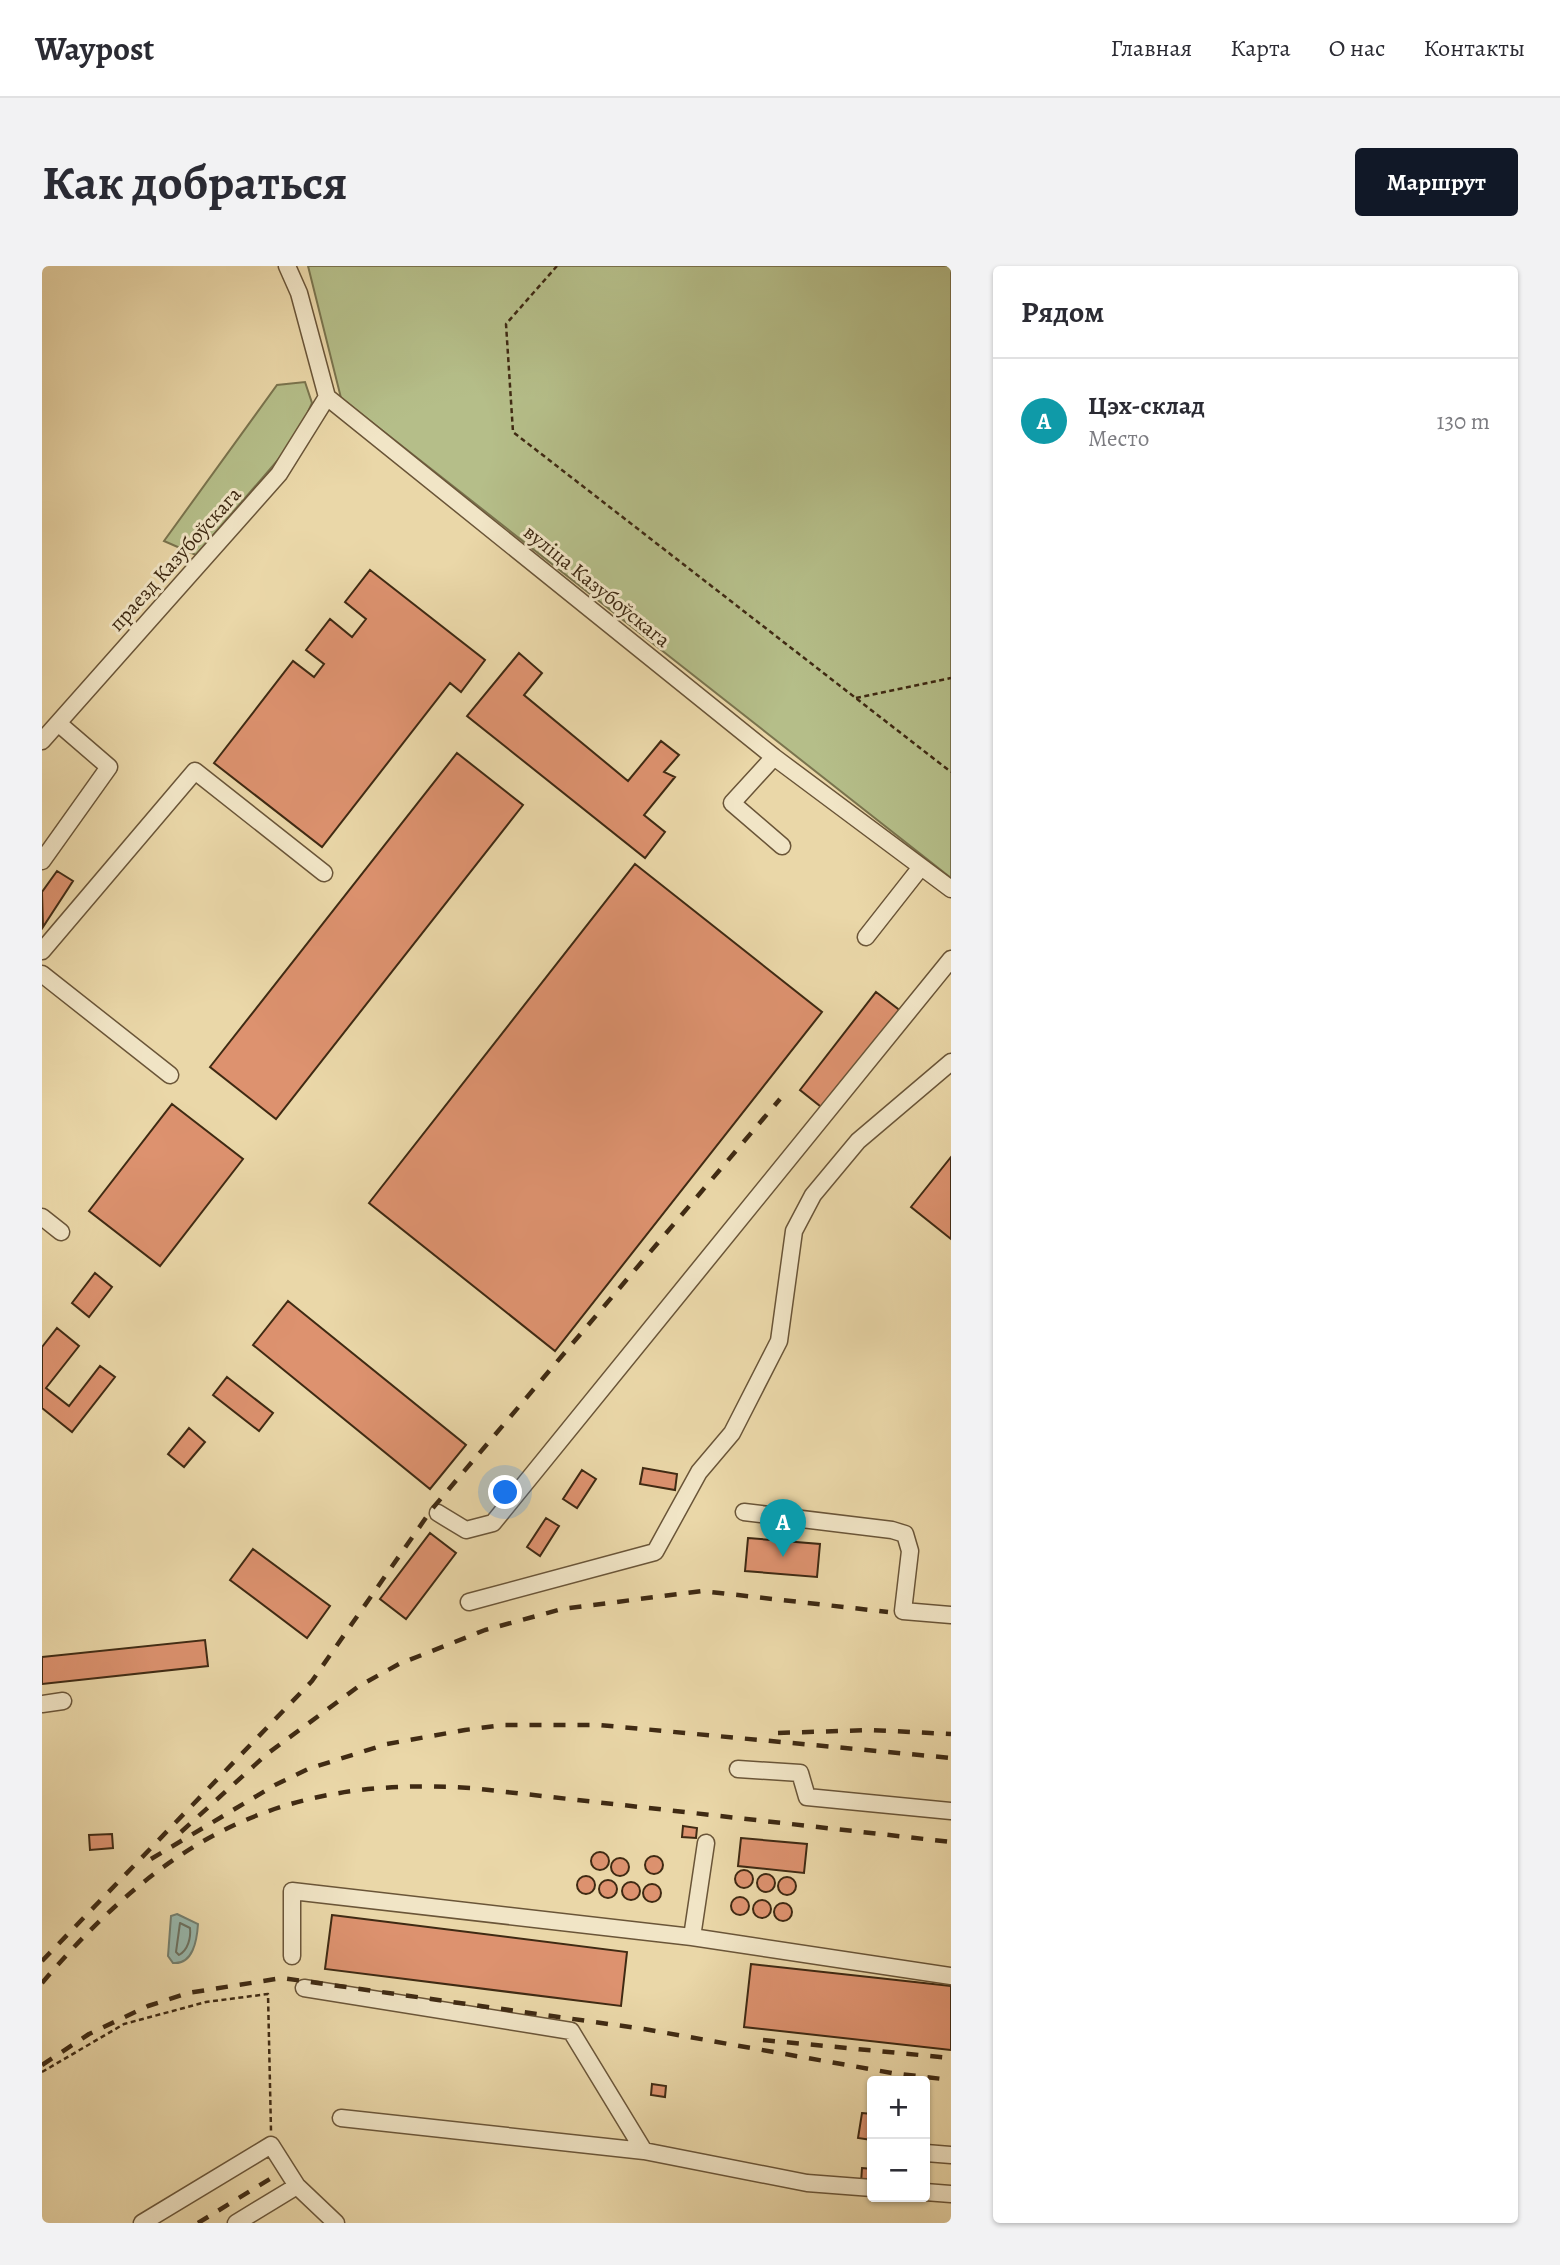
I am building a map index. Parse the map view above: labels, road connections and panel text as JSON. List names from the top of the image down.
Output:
{
  "streets": {
    "street": ["праезд Казубоўскага", "вуліца Казубоўскага"]
  },
  "crossings": [
    ["праезд Казубоўскага", "вуліца Казубоўскага"]
  ],
  "page": {
    "header": "Waypost",
    "nav": [
      "Главная",
      "Карта",
      "О нас",
      "Контакты"
    ],
    "buttons": "Маршрут",
    "title": "Как добраться",
    "heading": "Рядом",
    "list": [
      {
        "mark": "A",
        "name": "Цэх-склад",
        "note": "Место",
        "value": "130 m"
      }
    ],
    "pins": "A",
    "map_buttons": ["+", "−"]
  }
}
